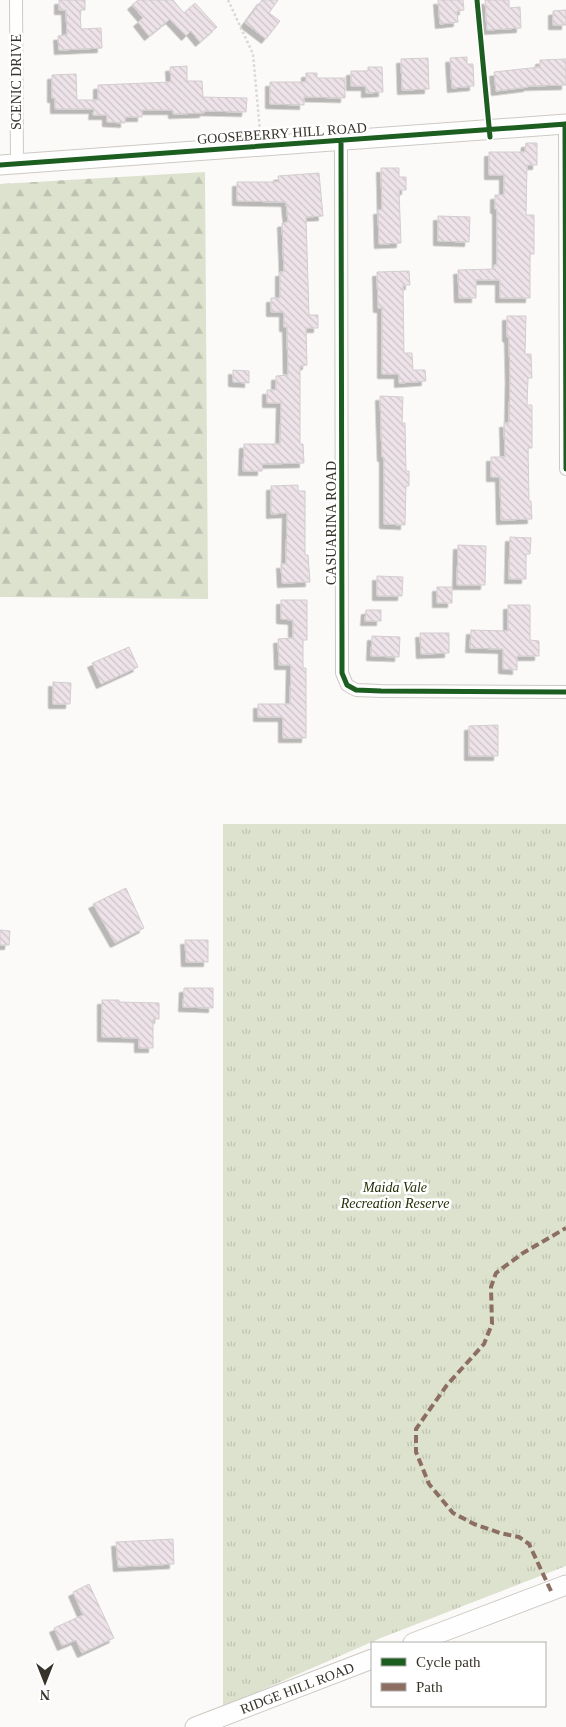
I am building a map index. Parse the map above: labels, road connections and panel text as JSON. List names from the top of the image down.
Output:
{
  "streets": {
    "street": [
      "SCENIC DRIVE",
      "GOOSEBERRY HILL ROAD",
      "CASUARINA ROAD",
      "RIDGE HILL ROAD"
    ]
  },
  "crossings": [
    ["SCENIC DRIVE", "GOOSEBERRY HILL ROAD"],
    ["GOOSEBERRY HILL ROAD", "CASUARINA ROAD"]
  ],
  "parks": ["Maida Vale Recreation Reserve"],
  "legend": ["Cycle path", "Path"],
  "north": "bottom"
}
